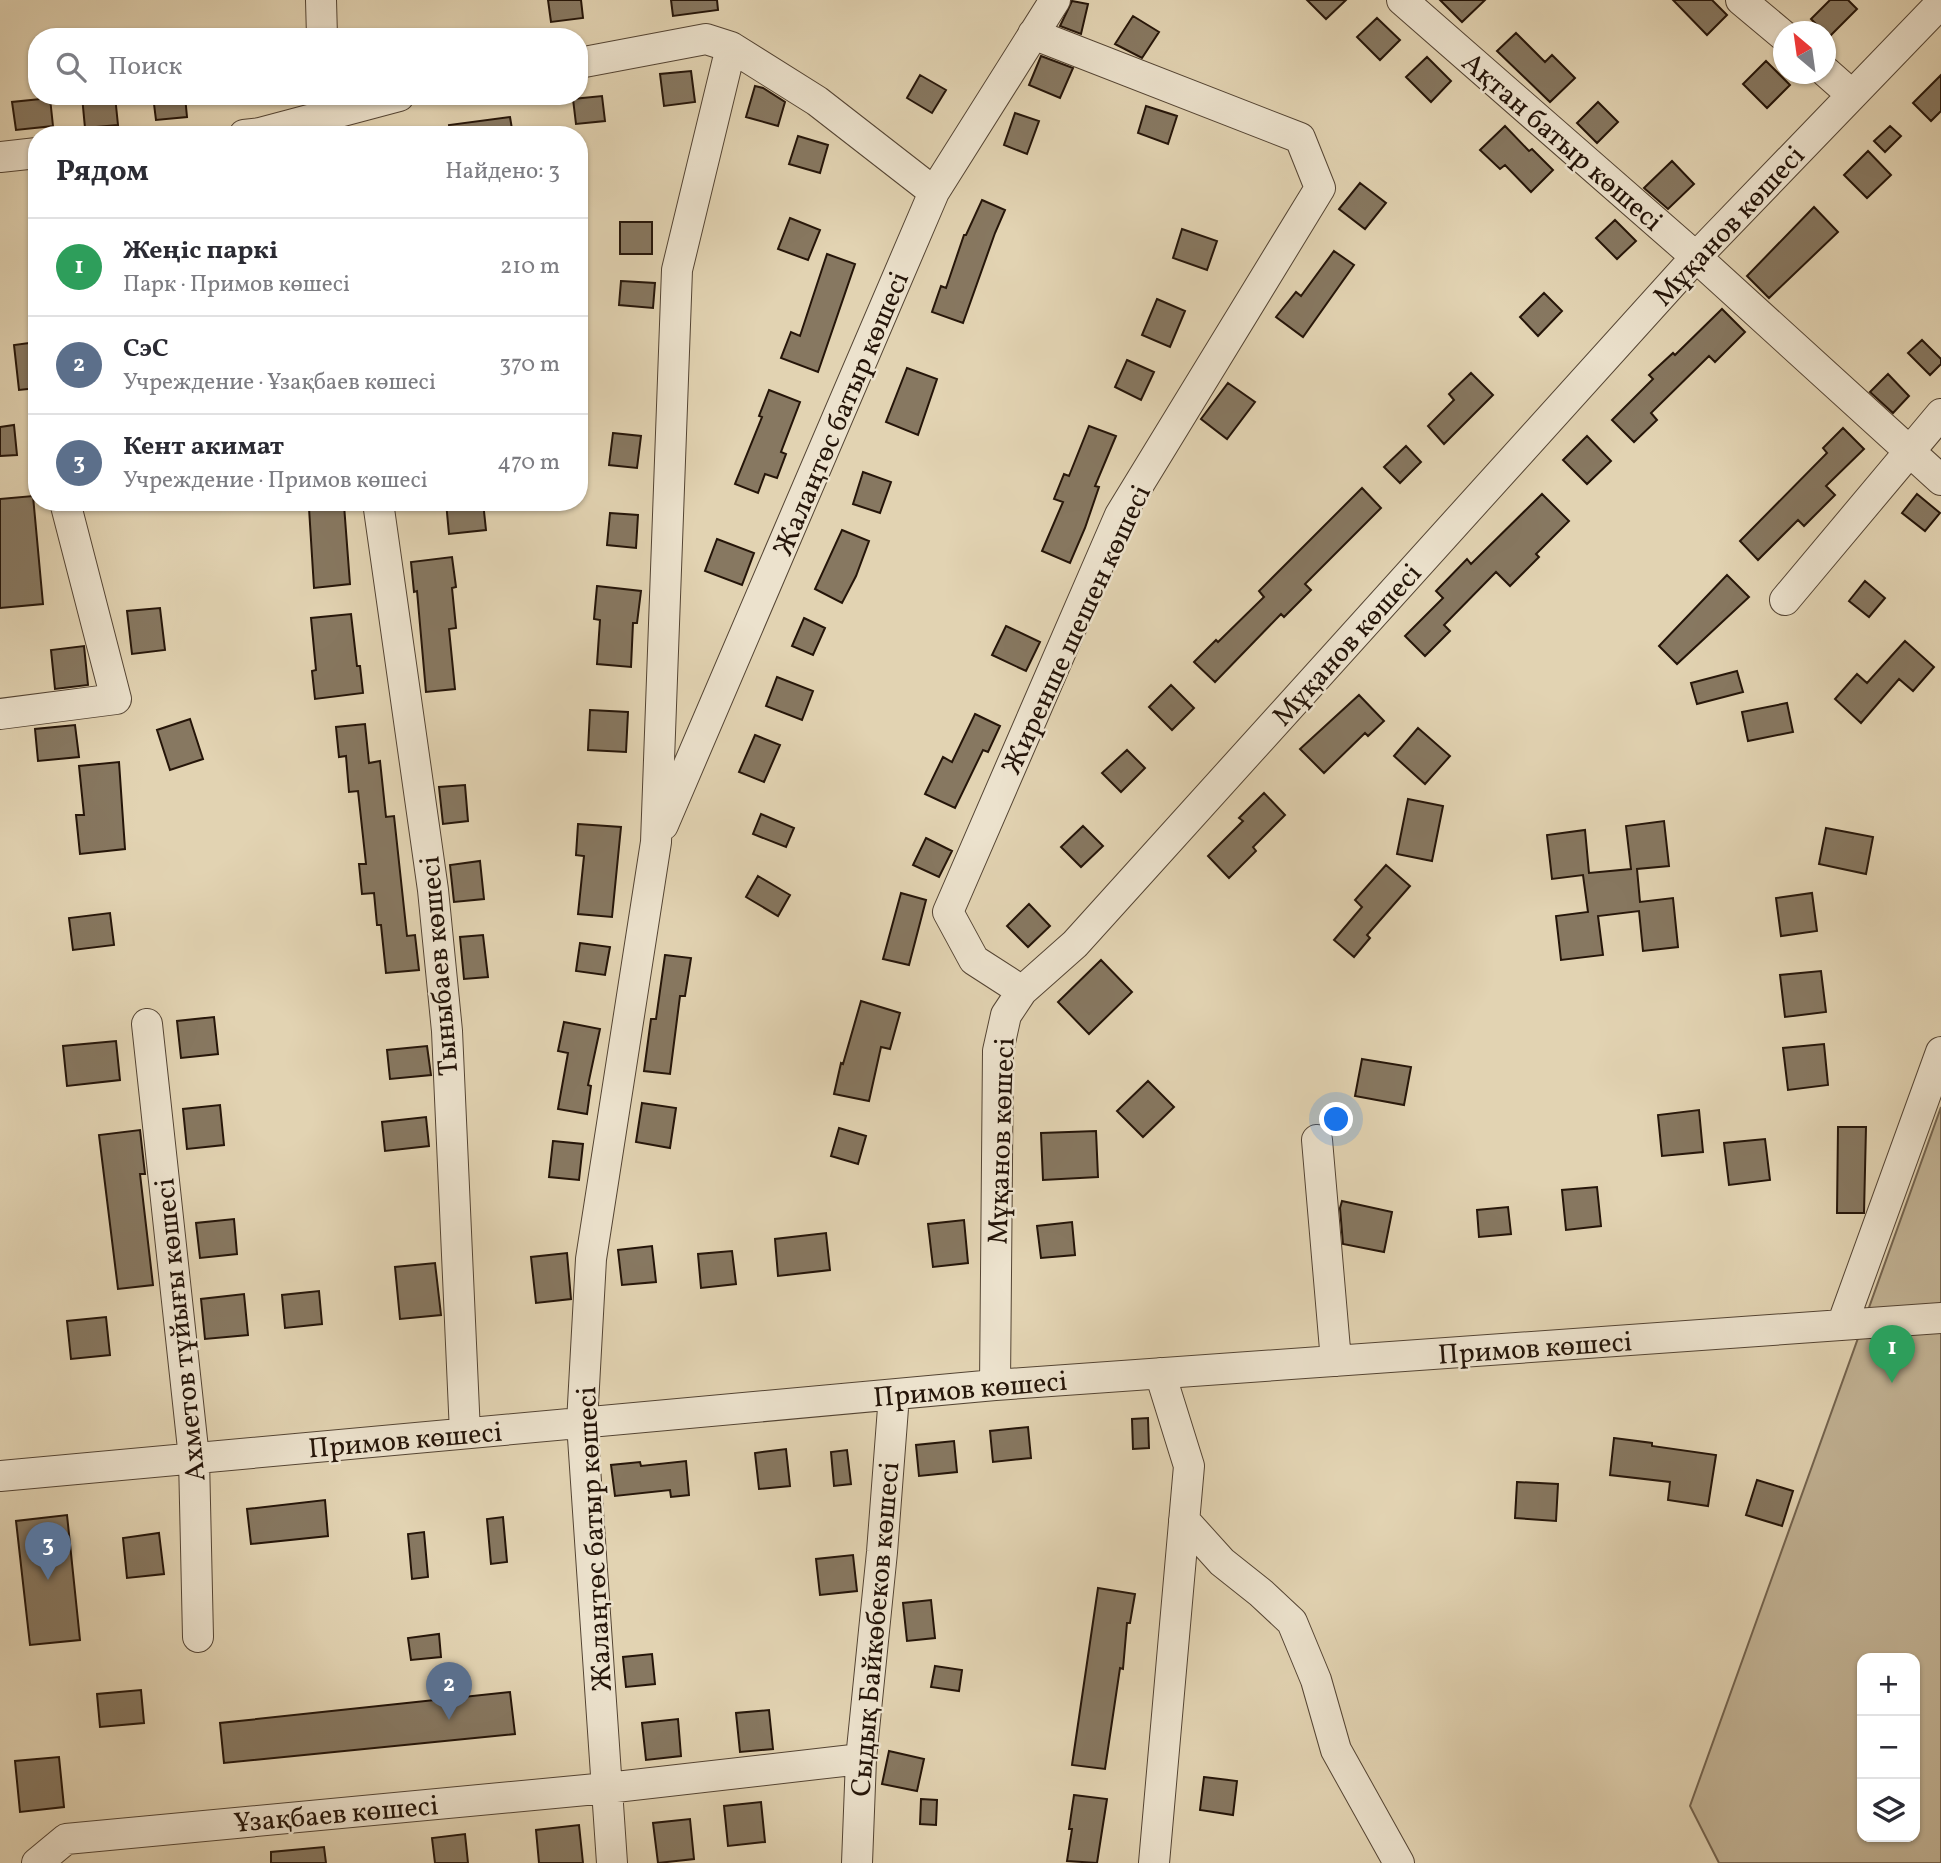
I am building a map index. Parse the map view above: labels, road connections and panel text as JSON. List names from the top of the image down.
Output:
{
  "streets": {
    "street": [
      "Ақтан батыр көшесі",
      "Мұқанов көшесі",
      "Жалаңтөс батыр көшесі",
      "Жиренше шешен көшесі",
      "Тыныбаев көшесі",
      "Ахметов тұйығы көшесі",
      "Примов көшесі",
      "Сыдық Байкөбеков көшесі",
      "Ұзақбаев көшесі"
    ]
  },
  "crossings": [
    ["Ақтан батыр көшесі", "Мұқанов көшесі"],
    ["Мұқанов көшесі", "Жиренше шешен көшесі"],
    ["Мұқанов көшесі", "Примов көшесі"],
    ["Жалаңтөс батыр көшесі", "Жиренше шешен көшесі"],
    ["Жалаңтөс батыр көшесі", "Примов көшесі"],
    ["Жалаңтөс батыр көшесі", "Ұзақбаев көшесі"],
    ["Тыныбаев көшесі", "Примов көшесі"],
    ["Ахметов тұйығы көшесі", "Примов көшесі"],
    ["Примов көшесі", "Сыдық Байкөбеков көшесі"],
    ["Сыдық Байкөбеков көшесі", "Ұзақбаев көшесі"]
  ],
  "north": "top left",
  "page": {
    "search": "Поиск",
    "heading": ["Рядом", "Найдено: 3"],
    "list": [
      {
        "mark": "1",
        "name": "Жеңіс паркі",
        "note": "Парк · Примов көшесі",
        "value": "210 m"
      },
      {
        "mark": "2",
        "name": "СэС",
        "note": "Учреждение · Ұзақбаев көшесі",
        "value": "370 m"
      },
      {
        "mark": "3",
        "name": "Кент акимат",
        "note": "Учреждение · Примов көшесі",
        "value": "470 m"
      }
    ],
    "pins": ["1", "3", "2"],
    "map_buttons": ["+", "−"]
  }
}
